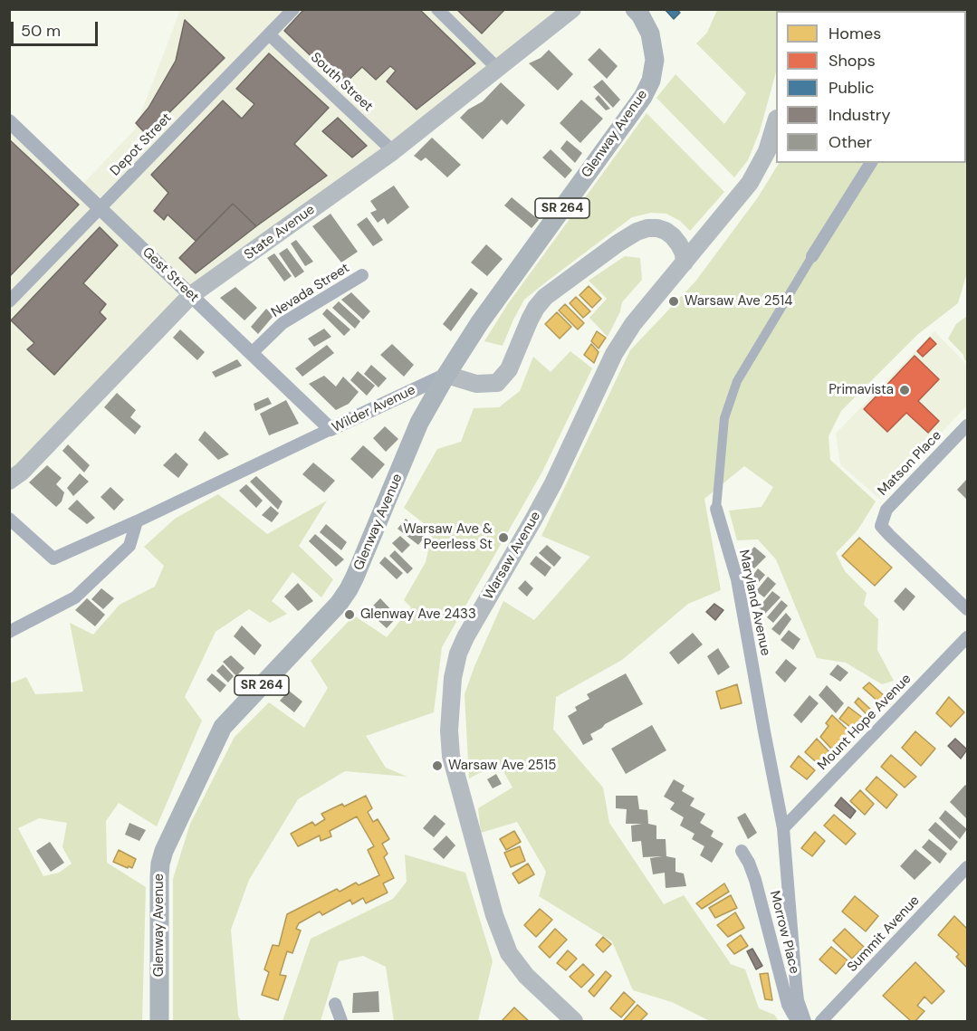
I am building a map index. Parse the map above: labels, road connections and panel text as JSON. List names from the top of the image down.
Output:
{
  "streets": {
    "main road": [
      "Glenway Avenue",
      "SR 264",
      "State Avenue",
      "Warsaw Avenue"
    ],
    "street": [
      "South Street",
      "Depot Street",
      "Gest Street",
      "Nevada Street",
      "Wilder Avenue",
      "Matson Place",
      "Maryland Avenue",
      "Mount Hope Avenue",
      "Morrow Place",
      "Summit Avenue"
    ]
  },
  "crossings": [
    ["South Street", "Depot Street"],
    ["South Street", "State Avenue"],
    ["Glenway Avenue", "Wilder Avenue"],
    ["Depot Street", "Gest Street"],
    ["State Avenue", "Gest Street"],
    ["Gest Street", "Nevada Street"],
    ["Gest Street", "Wilder Avenue"],
    ["Maryland Avenue", "Mount Hope Avenue"]
  ],
  "places": [
    "Warsaw Ave 2514",
    "Primavista",
    "Warsaw Ave & Peerless St",
    "Glenway Ave 2433",
    "Warsaw Ave 2515"
  ],
  "legend": [
    "Homes",
    "Shops",
    "Public",
    "Industry",
    "Other"
  ],
  "scale_bar": "50 m"
}
